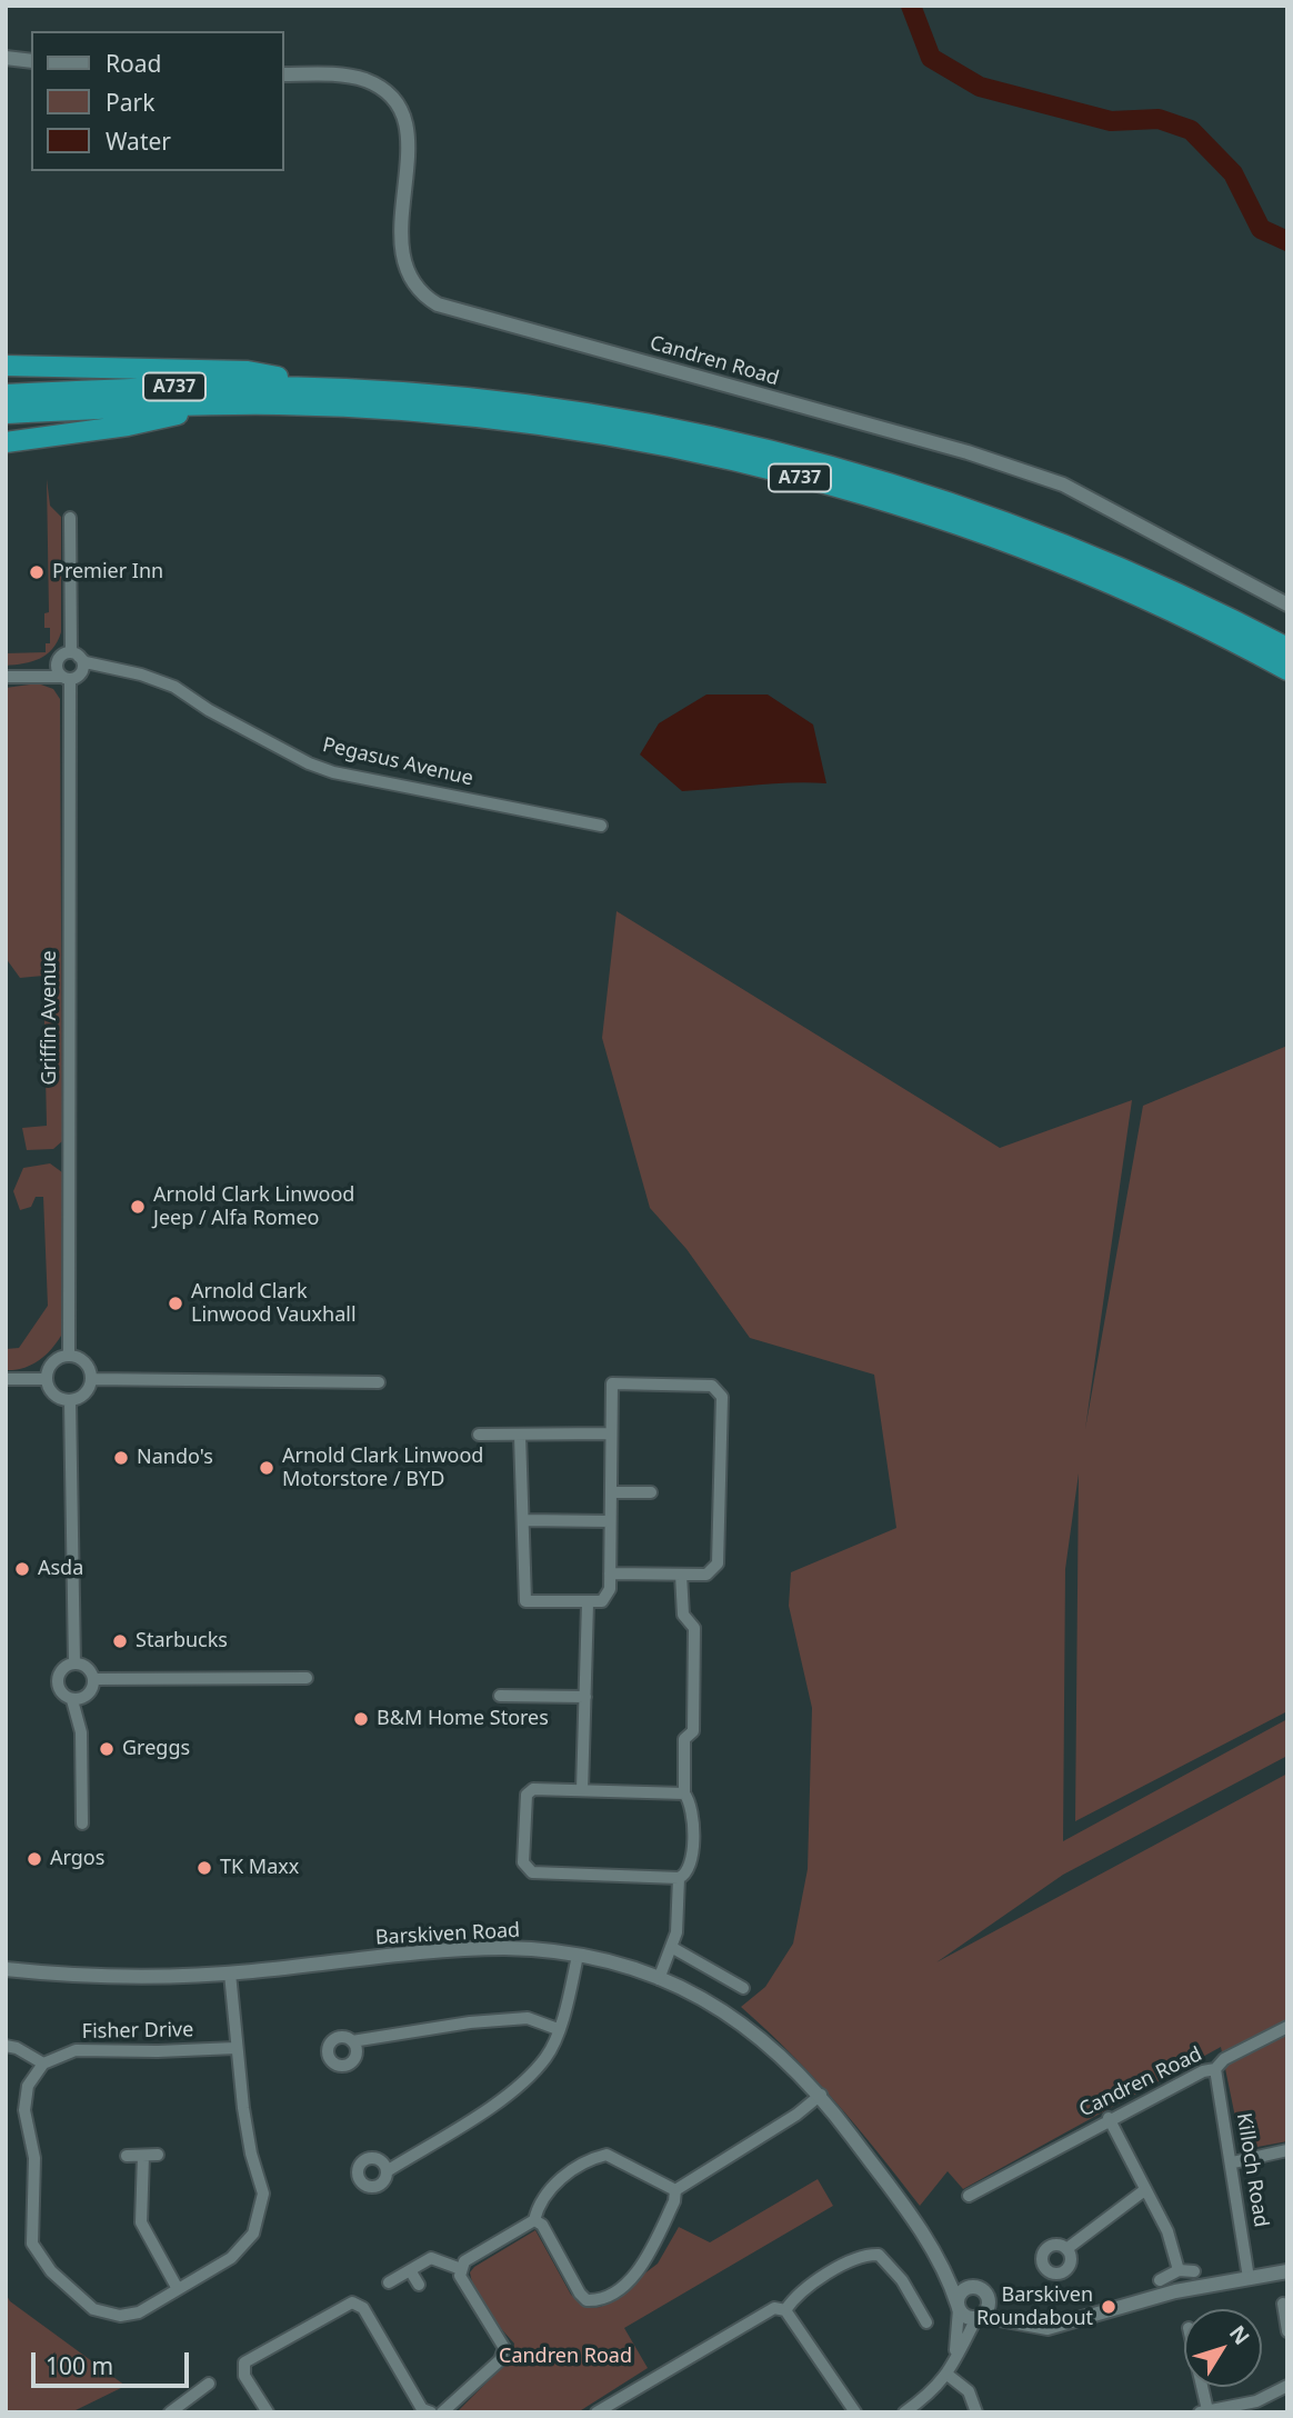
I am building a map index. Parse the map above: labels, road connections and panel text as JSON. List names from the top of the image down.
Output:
{
  "streets": {
    "highway": ["A737"],
    "street": [
      "Candren Road",
      "Pegasus Avenue",
      "Griffin Avenue",
      "Barskiven Road",
      "Fisher Drive",
      "Killoch Road"
    ]
  },
  "crossings": [
    ["Candren Road", "Killoch Road"]
  ],
  "parks": ["Candren Road"],
  "places": [
    "Premier Inn",
    "Arnold Clark Linwood Jeep / Alfa Romeo",
    "Arnold Clark Linwood Vauxhall",
    "Nando's",
    "Arnold Clark Linwood Motorstore / BYD",
    "Asda",
    "Starbucks",
    "B&M Home Stores",
    "Greggs",
    "Argos",
    "TK Maxx",
    "Barskiven Roundabout"
  ],
  "legend": ["Road", "Park", "Water"],
  "scale_bar": "100 m",
  "north": "top right"
}
